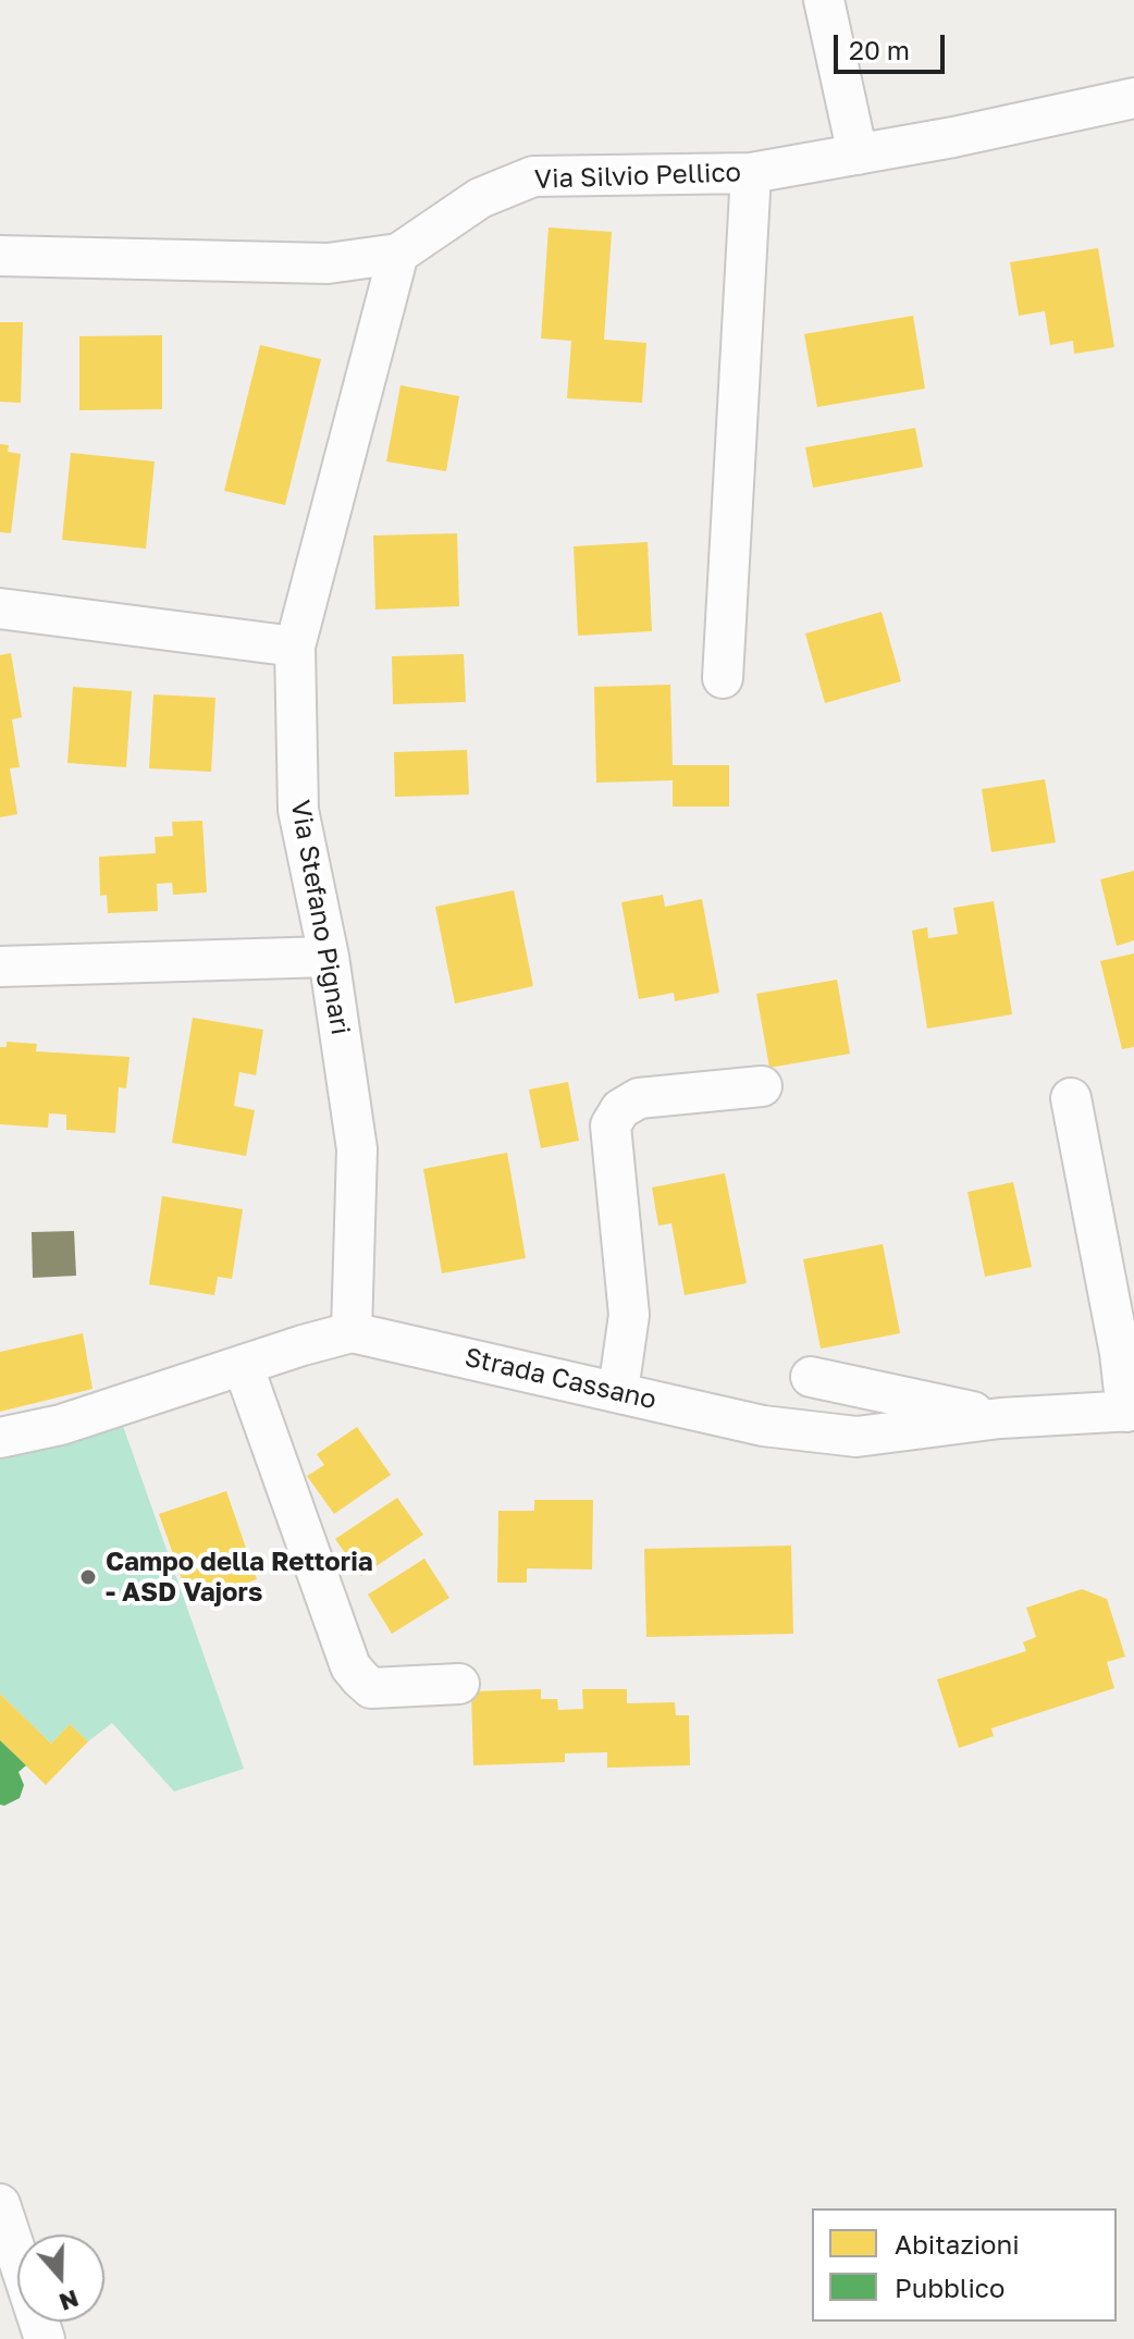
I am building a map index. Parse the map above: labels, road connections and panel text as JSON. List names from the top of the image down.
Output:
{
  "streets": {
    "street": ["Via Silvio Pellico", "Via Stefano Pignari", "Strada Cassano"]
  },
  "crossings": [
    ["Via Silvio Pellico", "Via Stefano Pignari"],
    ["Via Stefano Pignari", "Strada Cassano"]
  ],
  "places": ["Campo della Rettoria - ASD Vajors"],
  "legend": ["Abitazioni", "Pubblico"],
  "scale_bar": "20 m",
  "north": "bottom"
}
